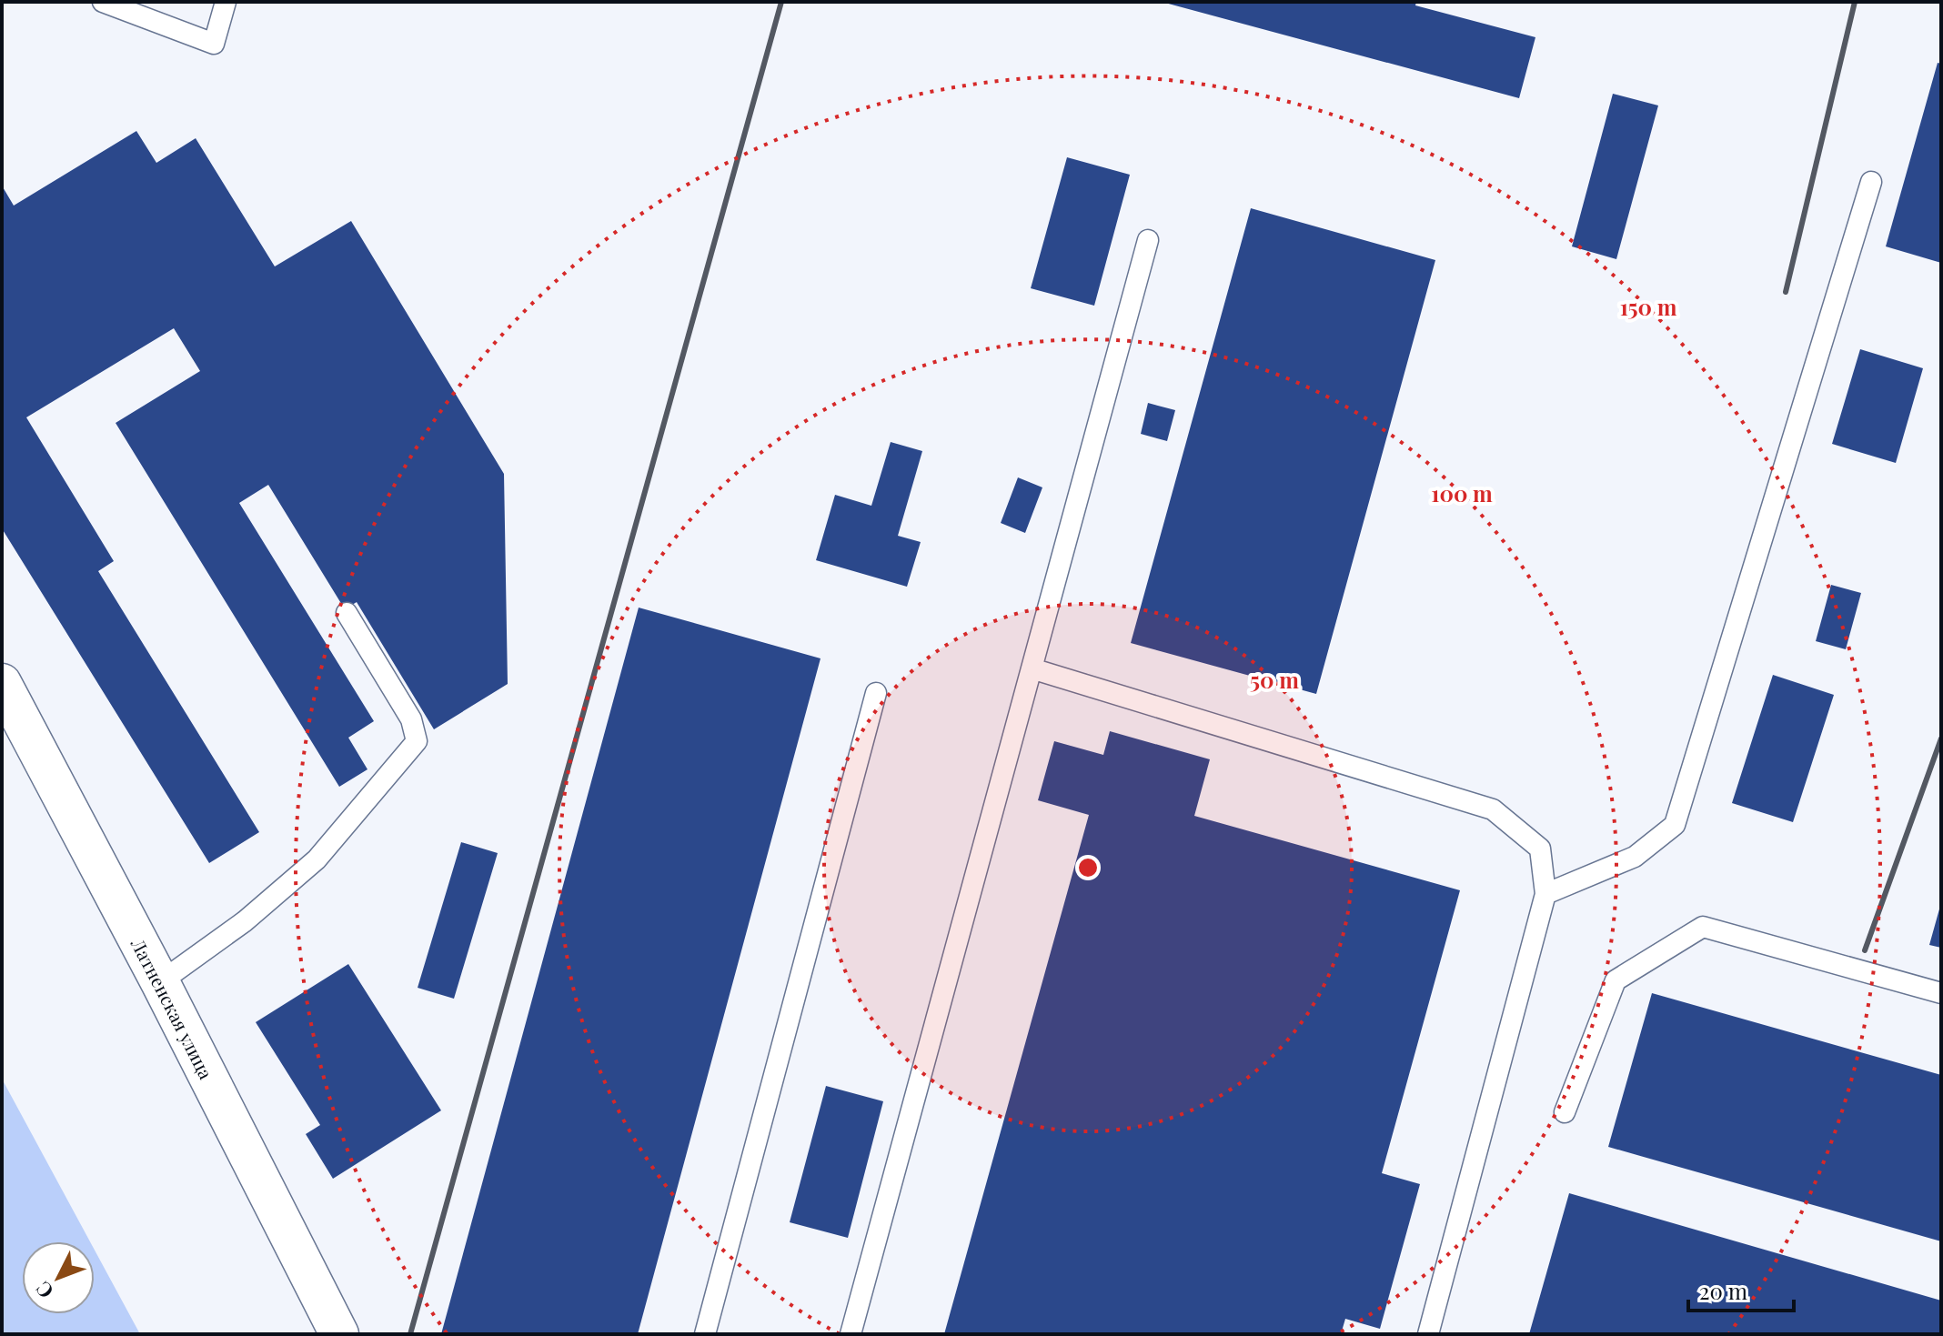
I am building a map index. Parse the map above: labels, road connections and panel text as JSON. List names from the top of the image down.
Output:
{
  "streets": {
    "street": ["Латненская улица"]
  },
  "scale_bar": "20 m",
  "north": "bottom left",
  "rings": ["150 m", "100 m", "50 m"]
}
